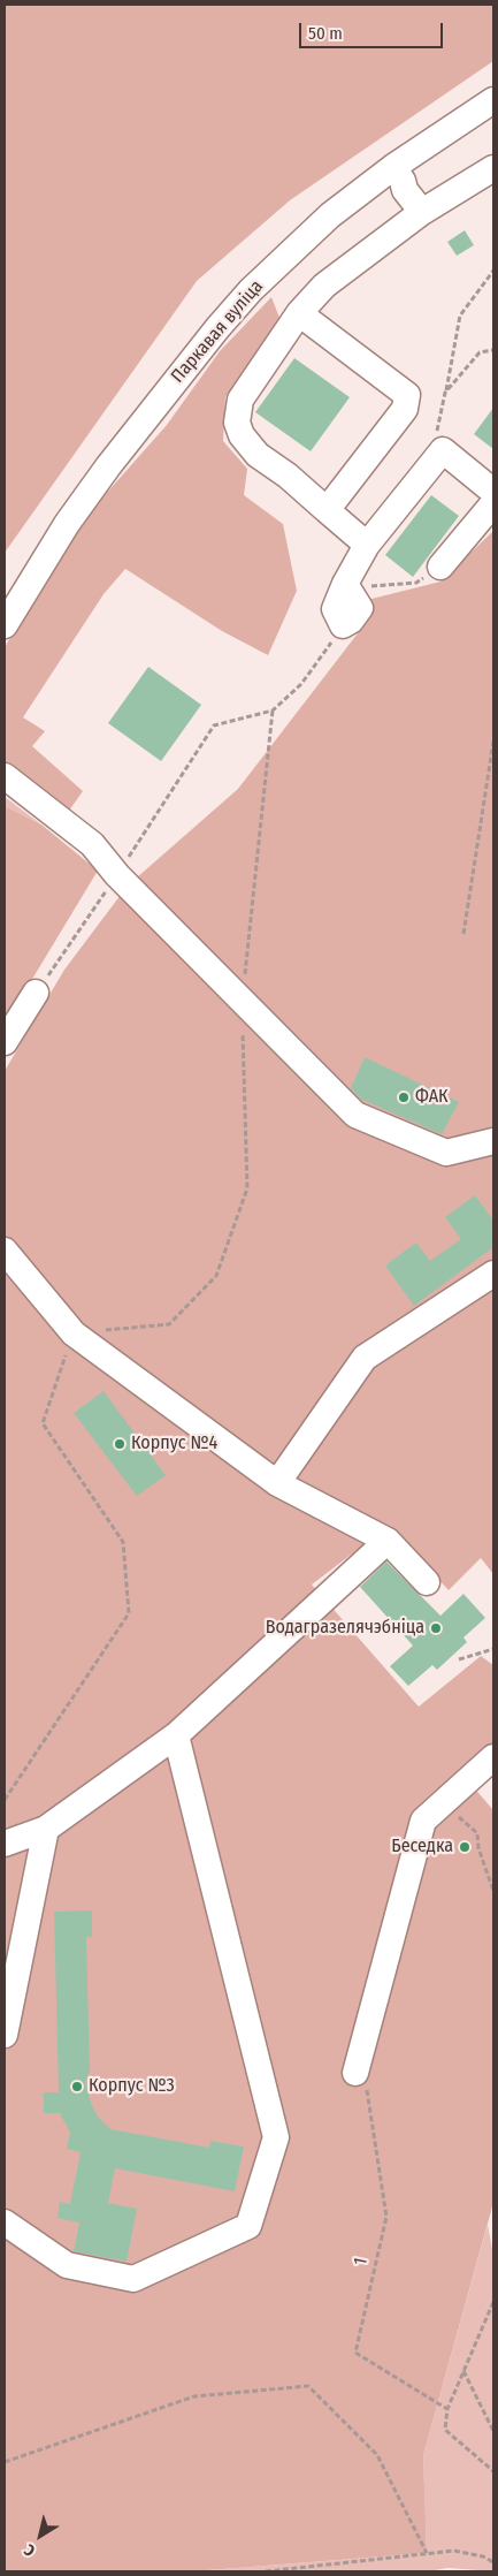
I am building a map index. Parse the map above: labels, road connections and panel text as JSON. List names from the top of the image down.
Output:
{
  "streets": {
    "street": ["Паркавая вуліца"],
    "path": ["1"]
  },
  "places": [
    "ФАК",
    "Корпус №4",
    "Водагразелячэбніца",
    "Беседка",
    "Корпус №3"
  ],
  "scale_bar": "50 m",
  "north": "bottom left"
}
